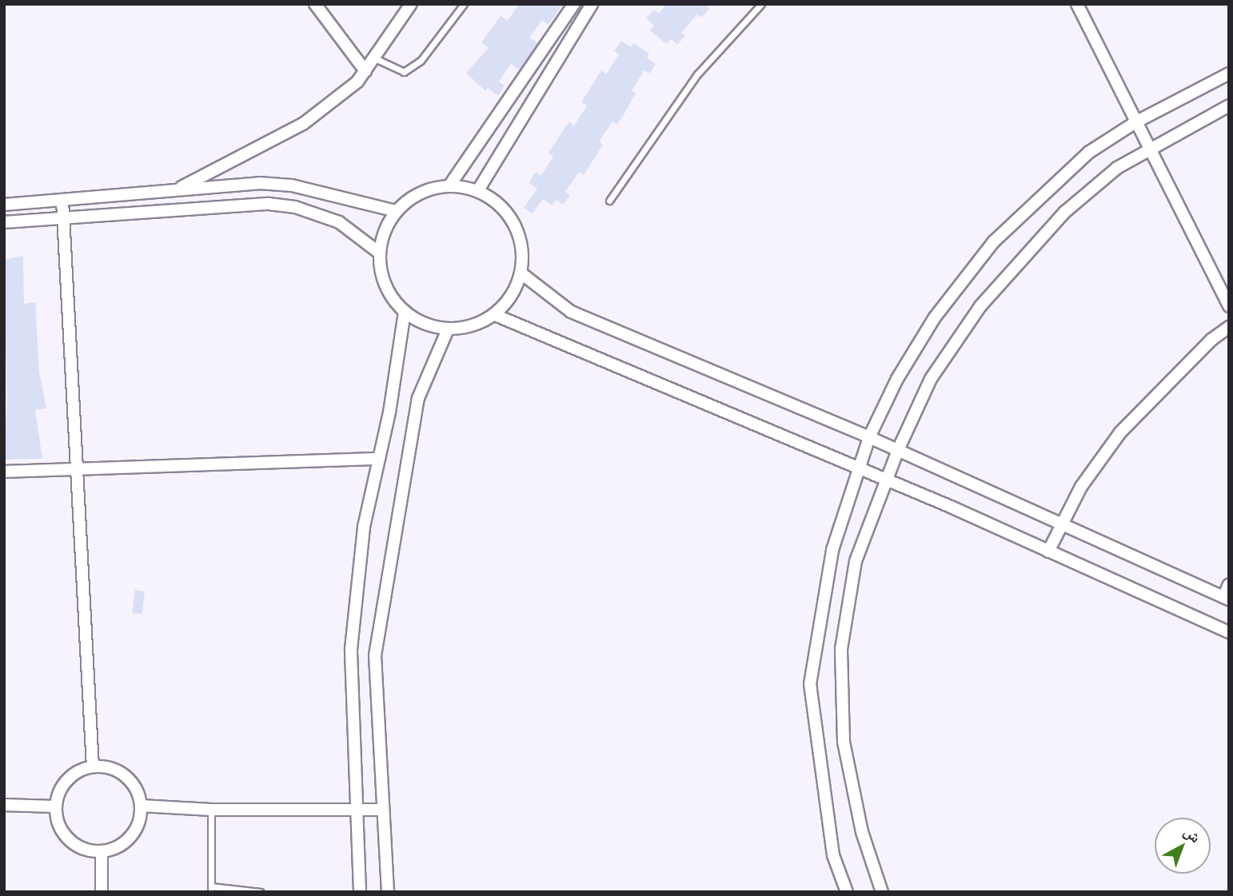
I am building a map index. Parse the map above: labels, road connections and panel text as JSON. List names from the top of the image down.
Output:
{
  "north": "top right"
}
